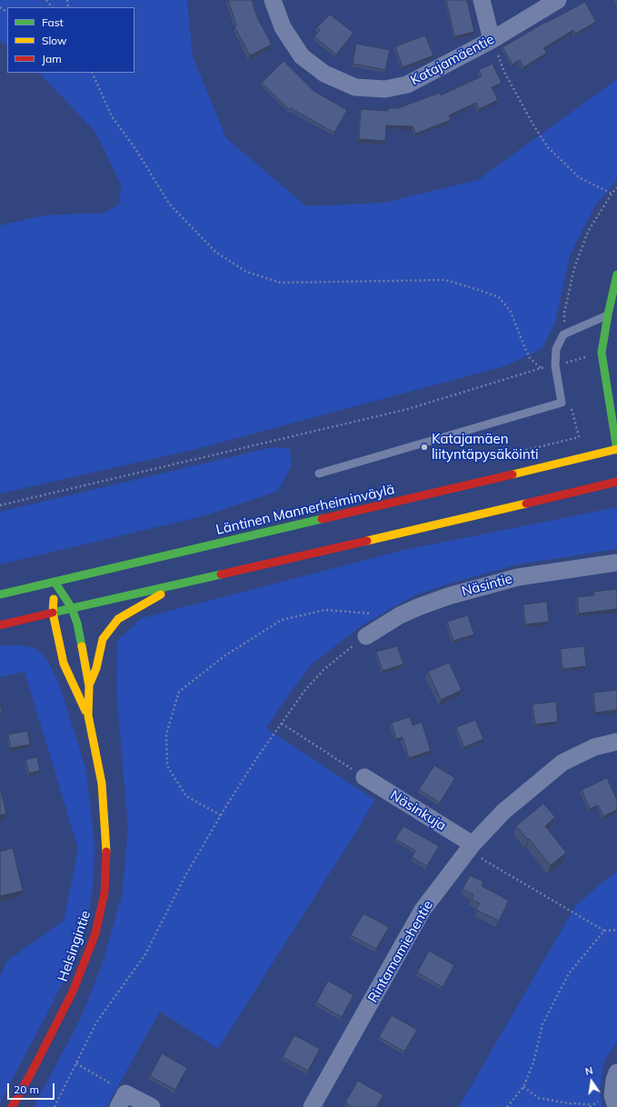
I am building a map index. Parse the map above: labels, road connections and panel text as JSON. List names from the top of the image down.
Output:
{
  "streets": {
    "main road": ["Läntinen Mannerheiminväylä", "Helsingintie"],
    "street": [
      "Katajamäentie",
      "Näsintie",
      "Näsinkuja",
      "Rintamamiehentie"
    ]
  },
  "crossings": [
    ["Läntinen Mannerheiminväylä", "Helsingintie"],
    ["Näsinkuja", "Rintamamiehentie"]
  ],
  "places": ["Katajamäen liityntäpysäköinti"],
  "legend": ["Fast", "Slow", "Jam"],
  "scale_bar": "20 m",
  "north": "top"
}
